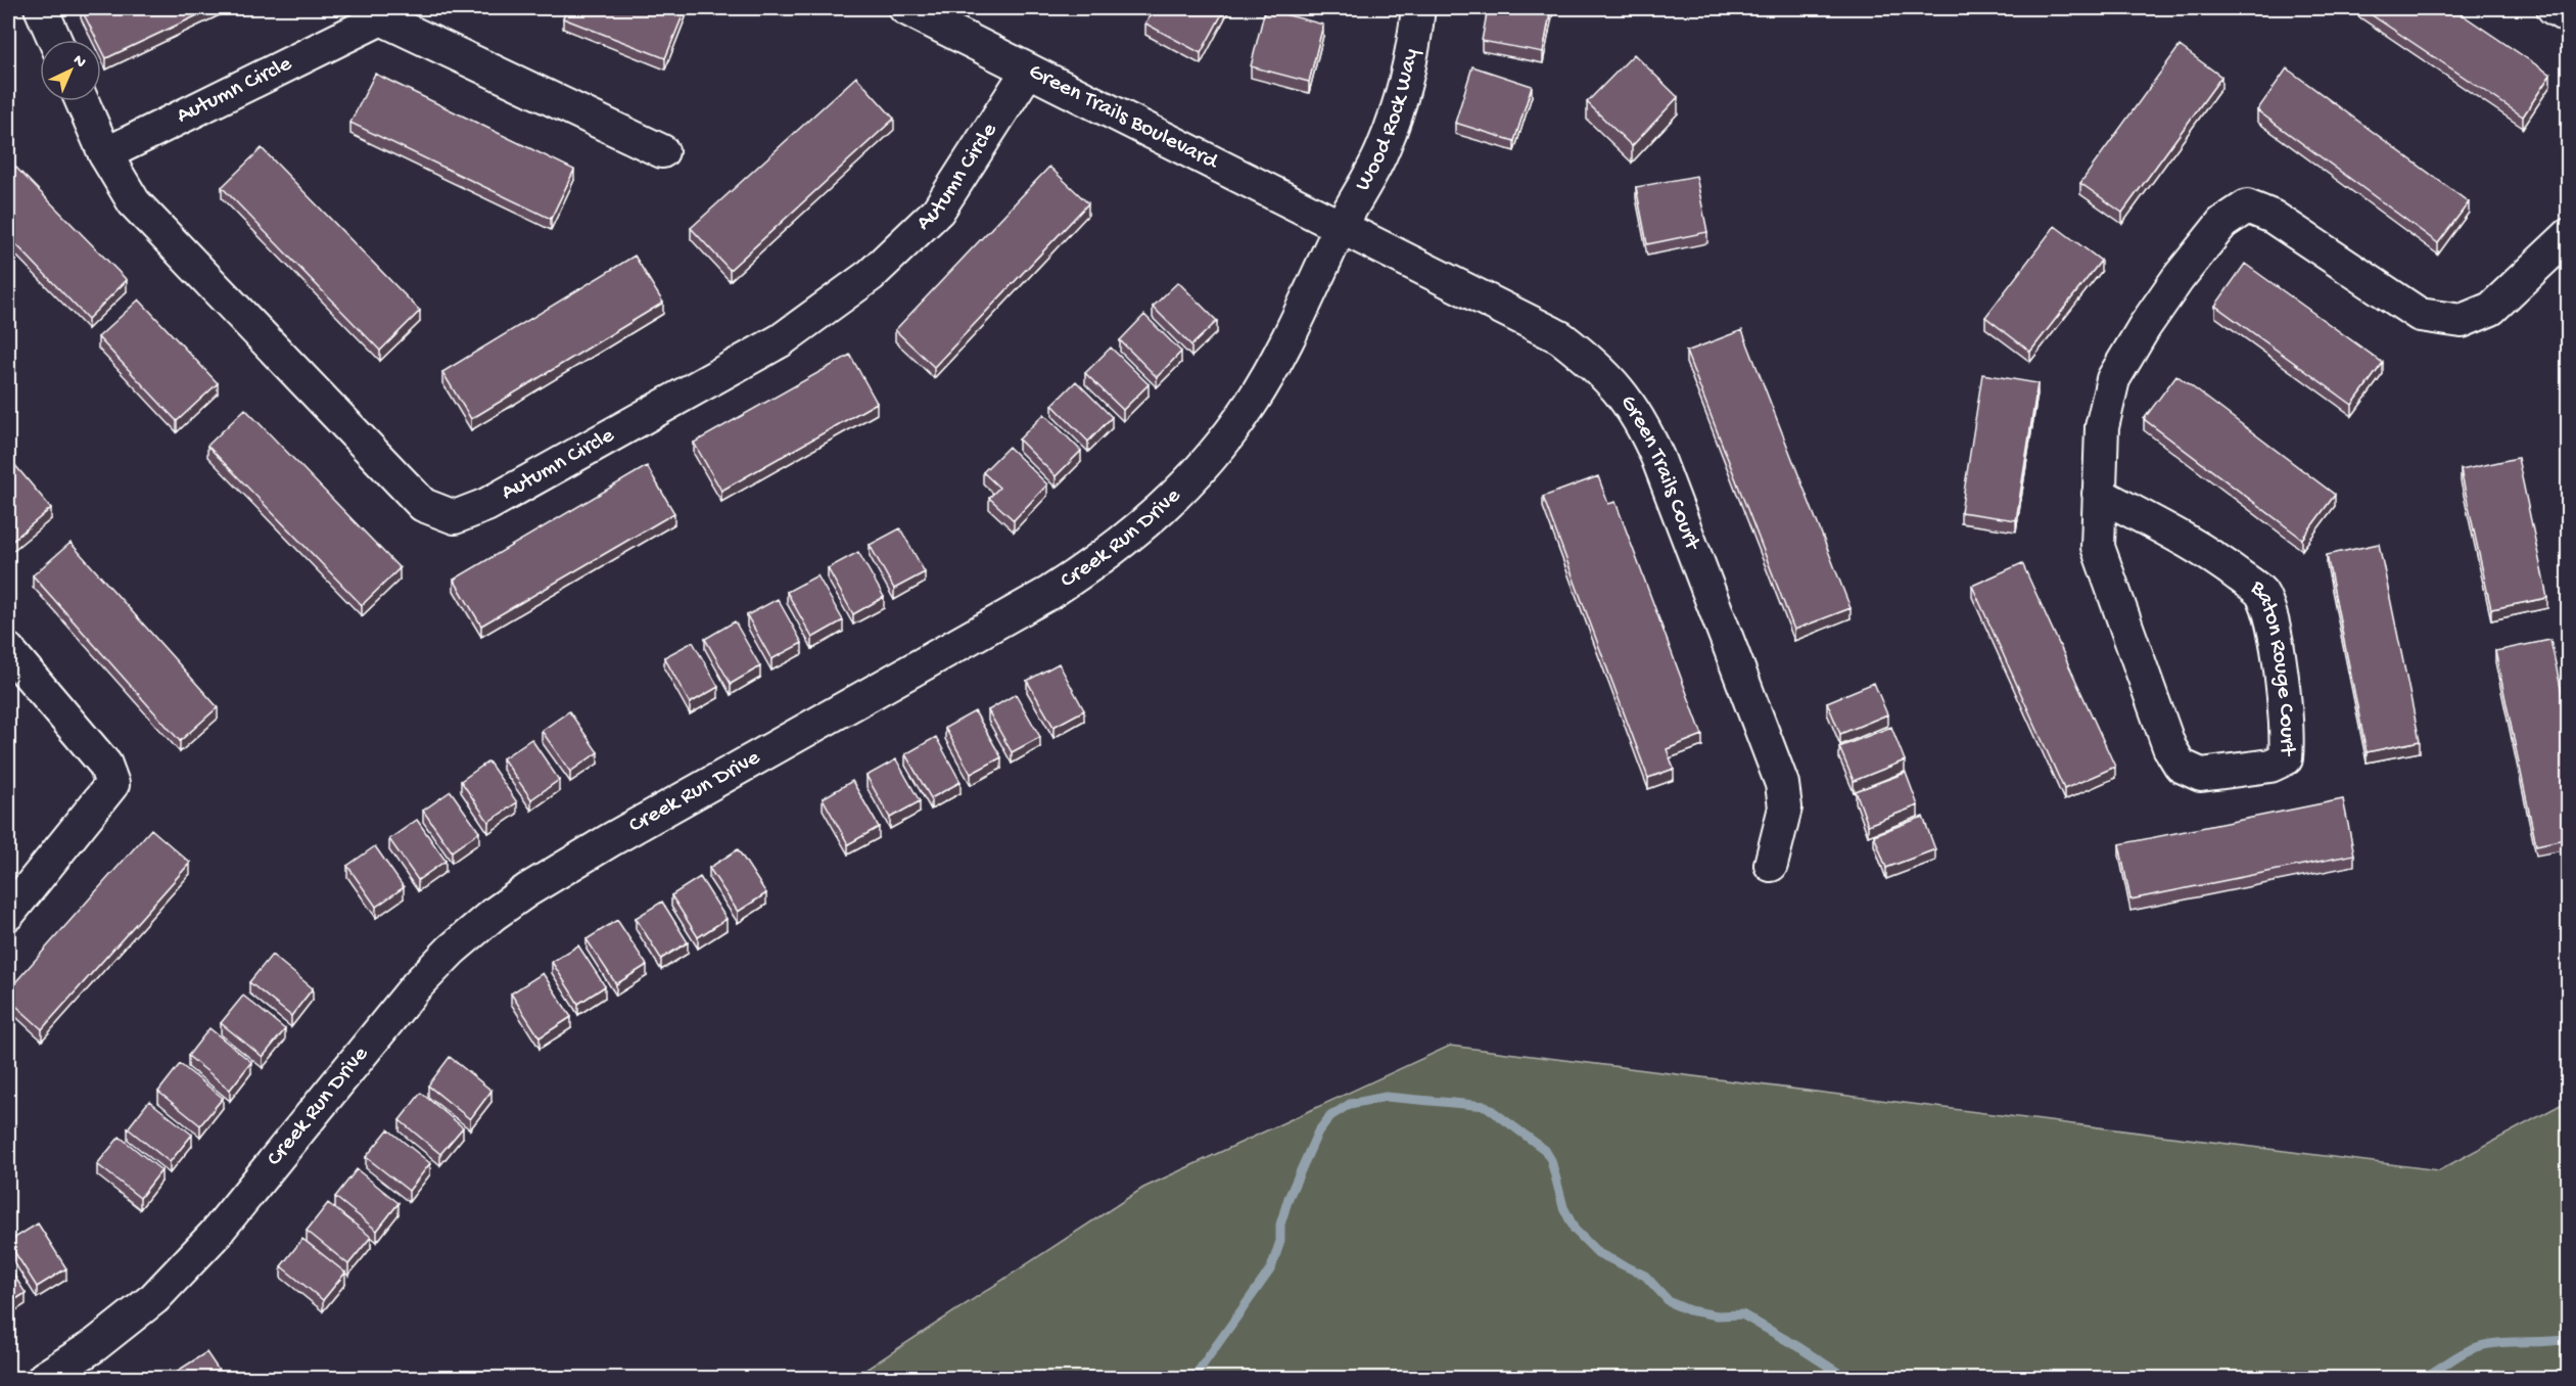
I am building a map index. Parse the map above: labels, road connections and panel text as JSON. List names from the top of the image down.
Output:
{
  "streets": {
    "street": [
      "Autumn Circle",
      "Green Trails Boulevard",
      "Wood Rock Way",
      "Green Trails Court",
      "Creek Run Drive",
      "Baton Rouge Court"
    ]
  },
  "crossings": [
    ["Autumn Circle", "Green Trails Boulevard"],
    ["Green Trails Boulevard", "Wood Rock Way"],
    ["Green Trails Boulevard", "Green Trails Court"],
    ["Green Trails Boulevard", "Creek Run Drive"],
    ["Wood Rock Way", "Green Trails Court"],
    ["Wood Rock Way", "Creek Run Drive"],
    ["Green Trails Court", "Creek Run Drive"]
  ],
  "north": "top right"
}
